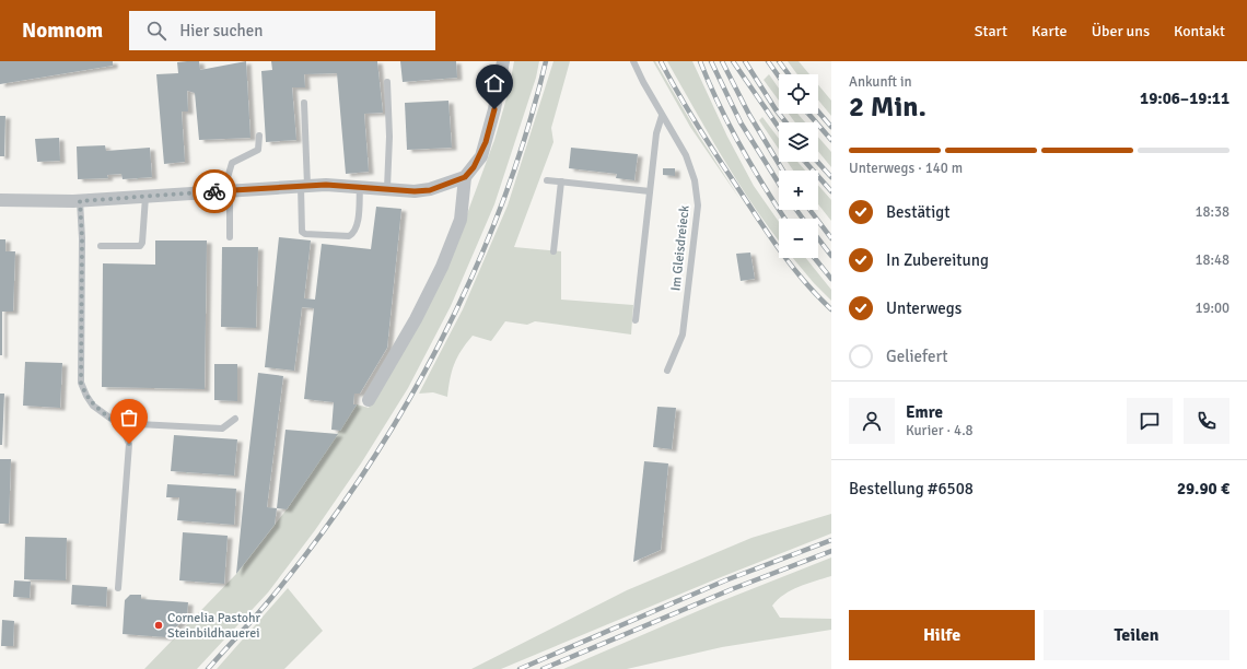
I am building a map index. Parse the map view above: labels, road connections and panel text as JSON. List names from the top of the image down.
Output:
{
  "streets": {
    "lane": ["Im Gleisdreieck"]
  },
  "places": ["Cornelia Pastohr Steinbildhauerei"],
  "page": {
    "header": "Nomnom",
    "search": "Hier suchen",
    "nav": [
      "Start",
      "Karte",
      "Über uns",
      "Kontakt"
    ],
    "heading": ["2 Min.", "Ankunft in", "19:06–19:11"],
    "panel": [
      "Emre",
      "Kurier · 4.8",
      "Bestellung #6508",
      "29.90 €"
    ],
    "map_buttons": ["+", "−"],
    "bar": "Unterwegs · 140 m",
    "list": [
      ["Bestätigt", "18:38"],
      ["In Zubereitung", "18:48"],
      ["Unterwegs", "19:00"],
      "Geliefert"
    ],
    "buttons": ["Hilfe", "Teilen"]
  }
}
